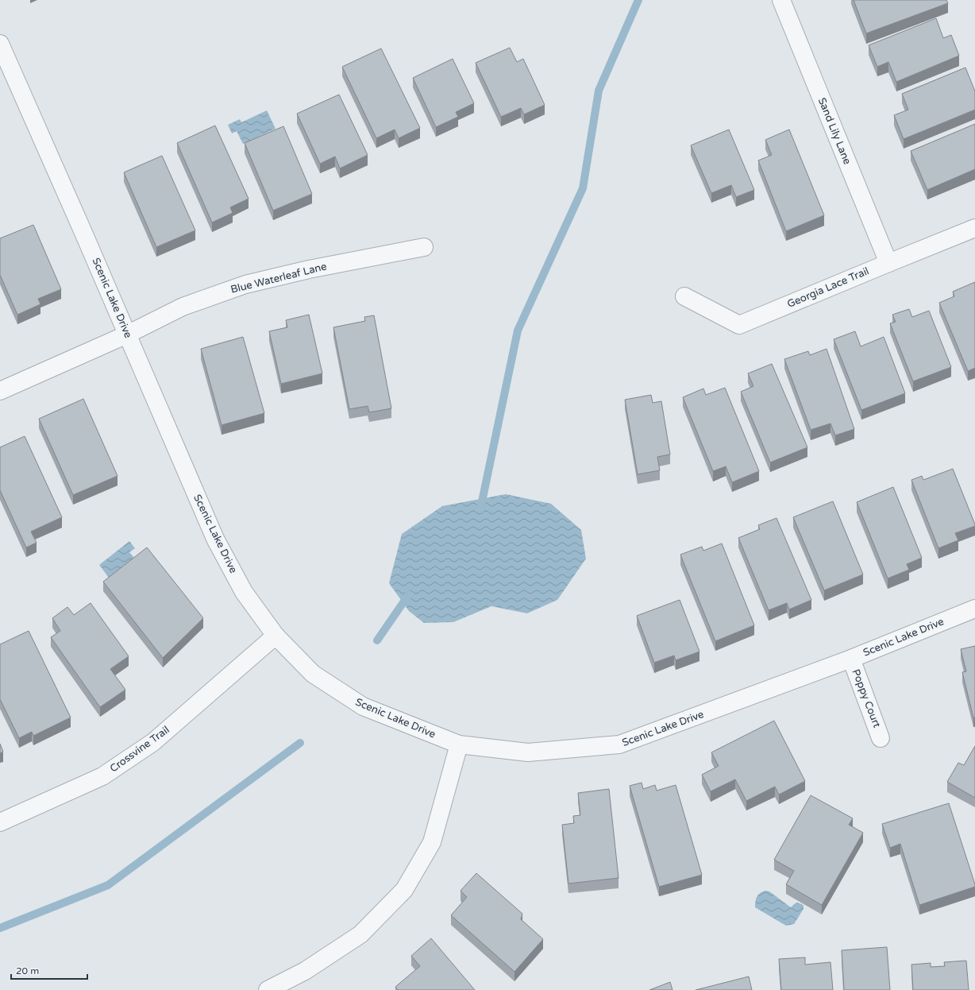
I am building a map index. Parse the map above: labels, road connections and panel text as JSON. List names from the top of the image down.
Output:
{
  "streets": {
    "street": [
      "Sand Lily Lane",
      "Blue Waterleaf Lane",
      "Georgia Lace Trail",
      "Scenic Lake Drive",
      "Poppy Court",
      "Crossvine Trail"
    ]
  },
  "crossings": [
    ["Sand Lily Lane", "Georgia Lace Trail"],
    ["Blue Waterleaf Lane", "Scenic Lake Drive"],
    ["Scenic Lake Drive", "Poppy Court"],
    ["Scenic Lake Drive", "Crossvine Trail"]
  ],
  "scale_bar": "20 m"
}
